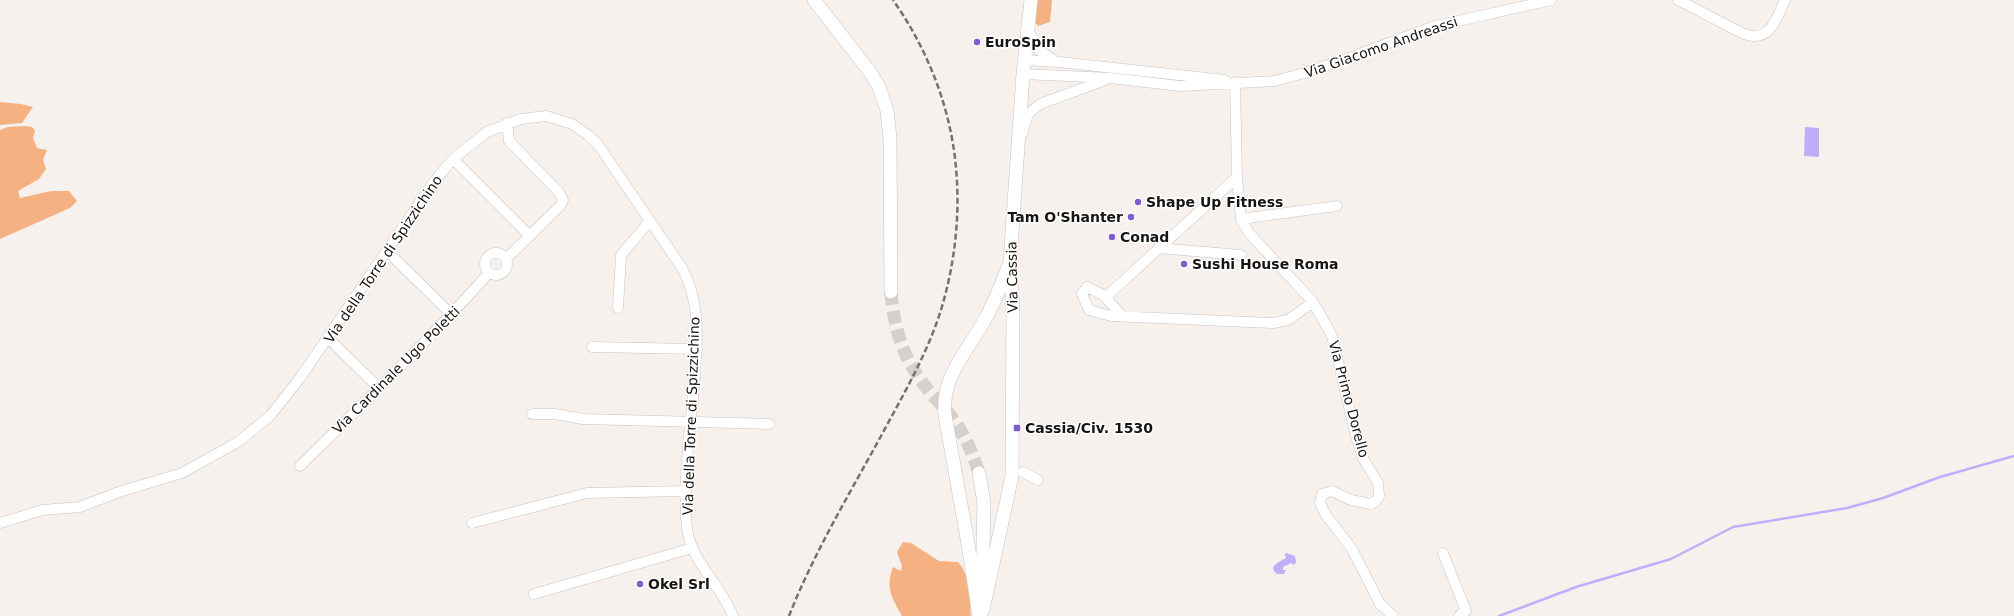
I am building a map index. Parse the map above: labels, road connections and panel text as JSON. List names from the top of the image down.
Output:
{
  "streets": {
    "main road": ["Via Cassia"],
    "street": [
      "Via Giacomo Andreassi",
      "Via della Torre di Spizzichino",
      "Via Cardinale Ugo Poletti",
      "Via Primo Dorello"
    ]
  },
  "crossings": [
    ["Via Giacomo Andreassi", "Via Cassia"]
  ],
  "places": {
    "other": [
      "EuroSpin",
      "Shape Up Fitness",
      "Tam O'Shanter",
      "Conad",
      "Sushi House Roma",
      "Okel Srl"
    ],
    "transit": ["Cassia/Civ. 1530"]
  }
}
